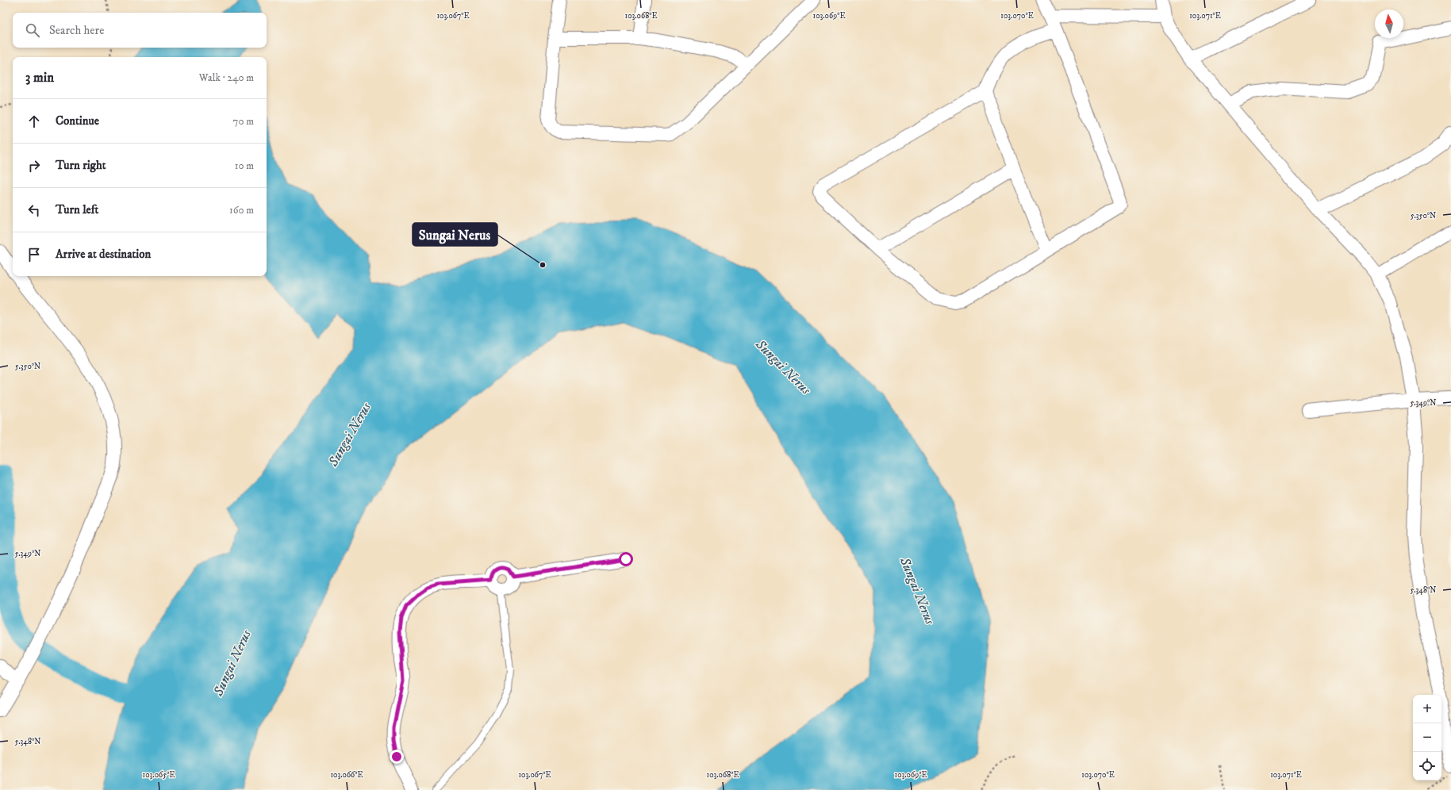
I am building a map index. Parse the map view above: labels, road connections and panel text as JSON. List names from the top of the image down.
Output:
{
  "water": ["Sungai Nerus"],
  "places": ["Sungai Nerus"],
  "north": "top",
  "page": {
    "search": "Search here",
    "heading": ["3 min", "Walk · 240 m"],
    "list": [
      ["Continue", "70 m"],
      ["Turn right", "10 m"],
      ["Turn left", "160 m"],
      "Arrive at destination"
    ],
    "map_buttons": ["+", "−"]
  },
  "coordinates": [
    "103.067°E",
    "103.068°E",
    "103.069°E",
    "103.070°E",
    "103.071°E",
    "5.350°N",
    "5.349°N",
    "5.348°N",
    "103.065°E",
    "103.066°E"
  ]
}
